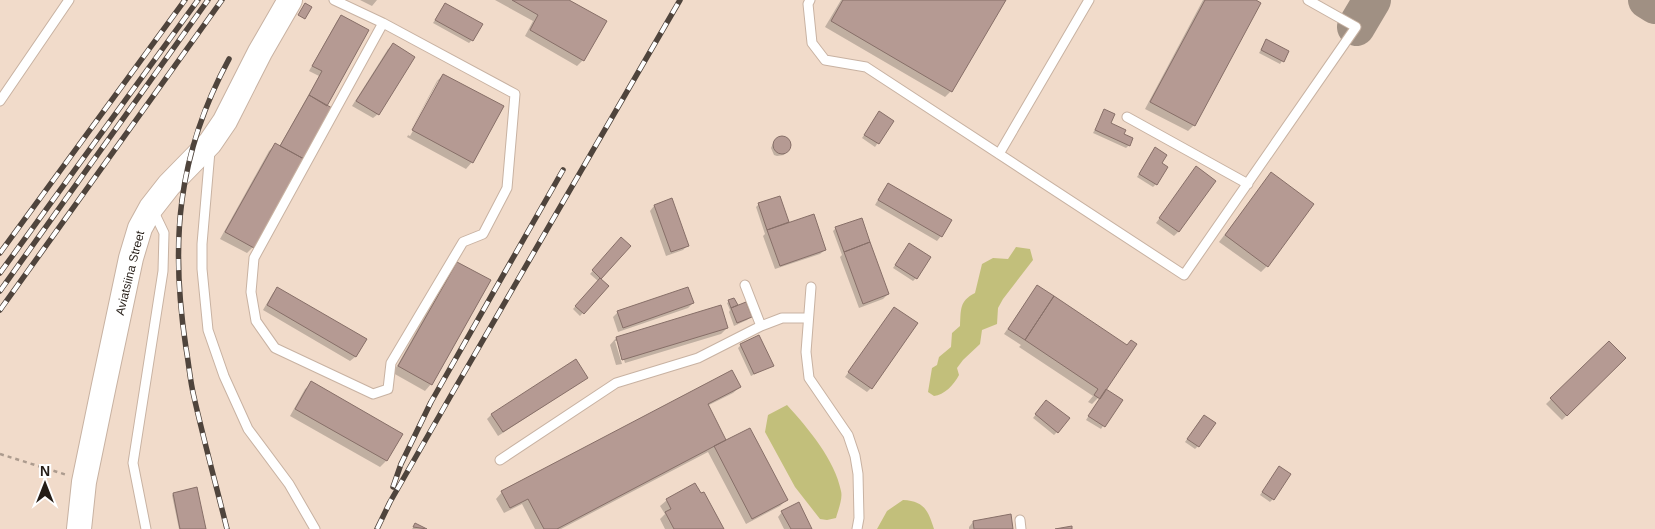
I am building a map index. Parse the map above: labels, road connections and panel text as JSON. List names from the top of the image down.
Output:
{
  "streets": {
    "street": ["Aviatsiina Street"]
  },
  "north": "top"
}
